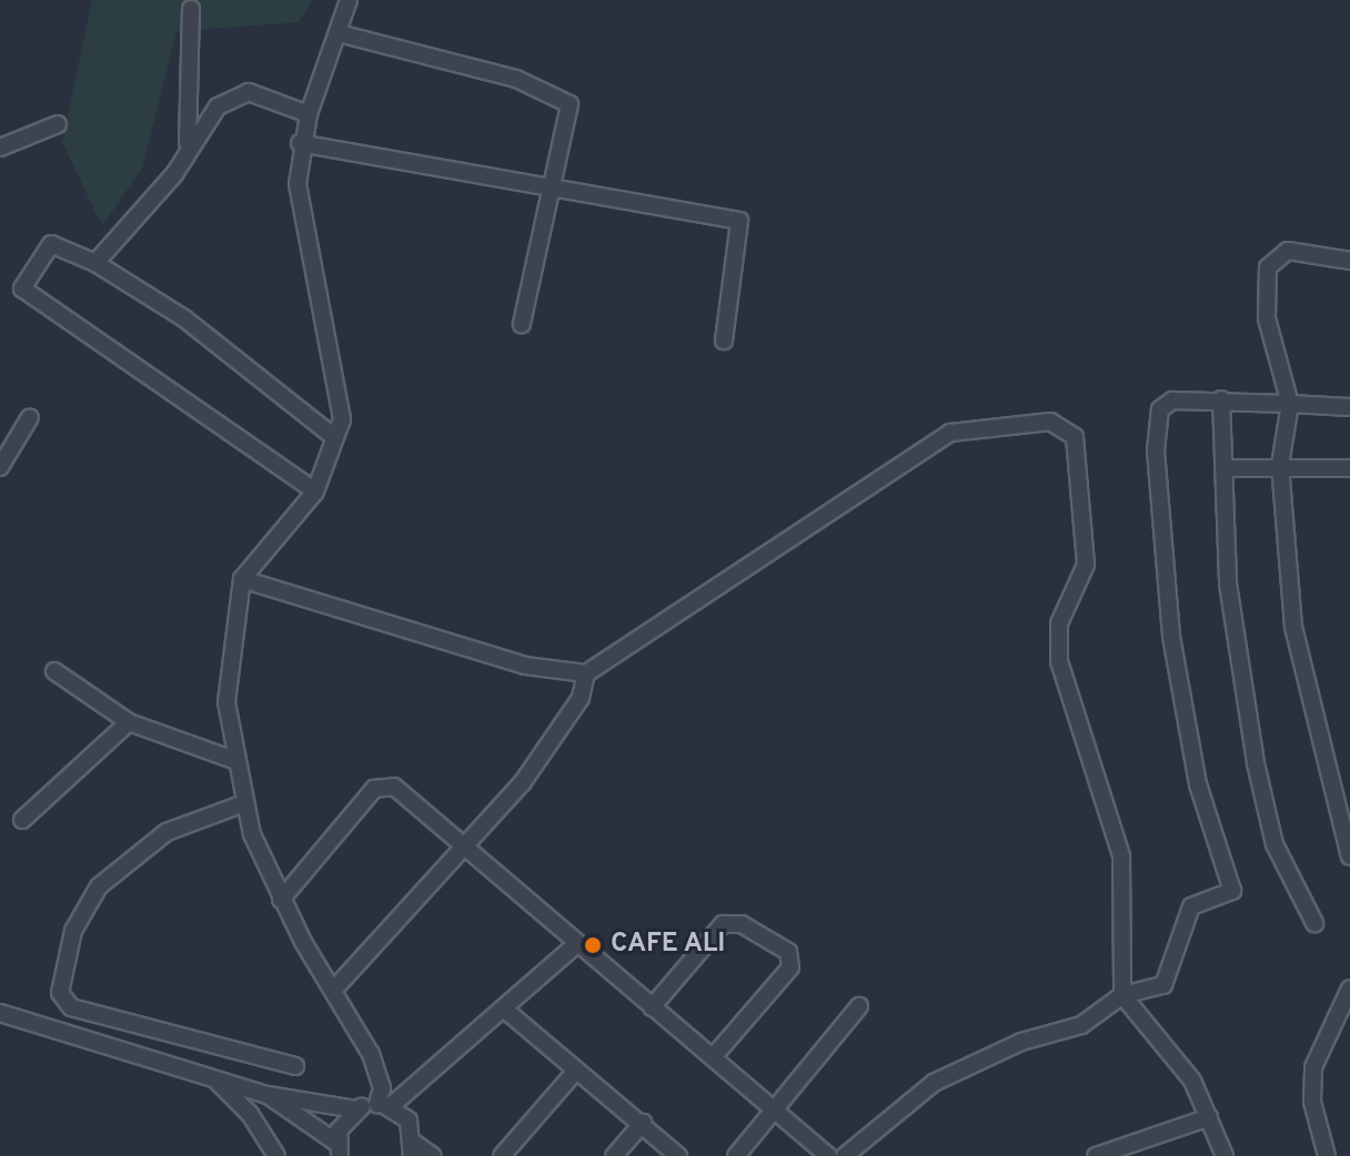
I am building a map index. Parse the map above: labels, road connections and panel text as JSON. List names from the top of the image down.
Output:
{
  "places": ["CAFE ALI"]
}
